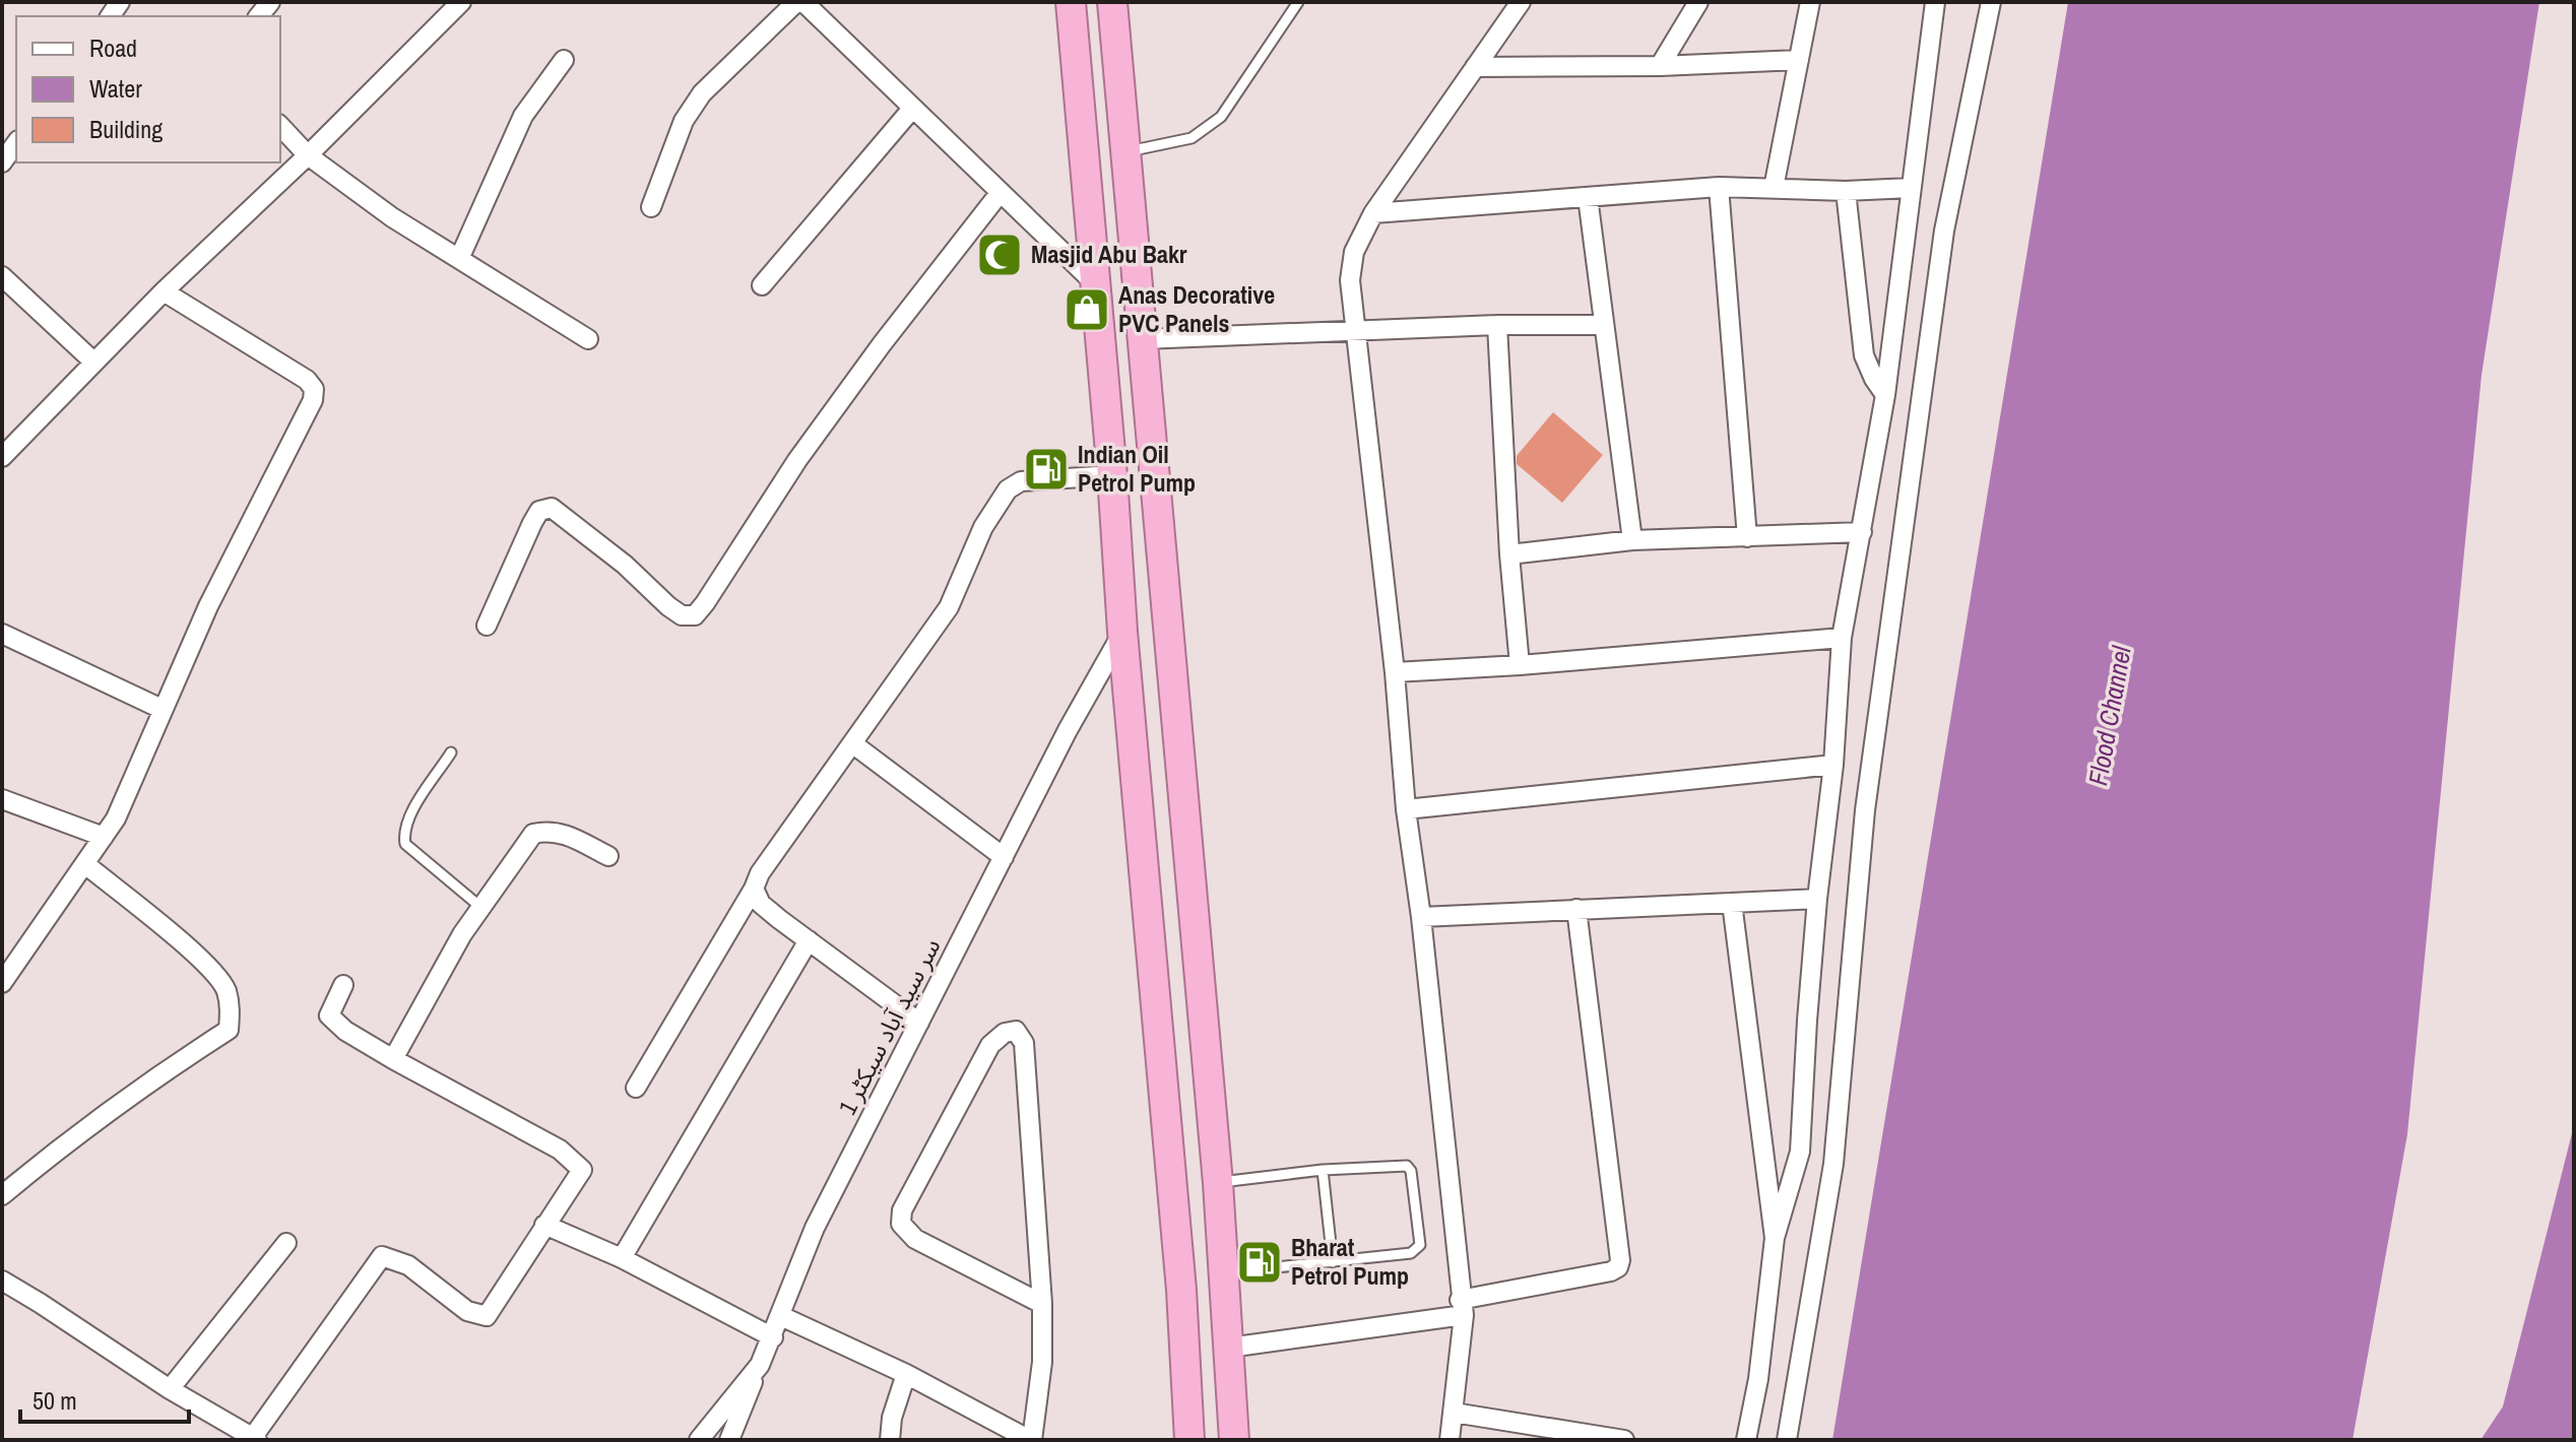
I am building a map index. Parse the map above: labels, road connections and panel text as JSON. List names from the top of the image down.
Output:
{
  "streets": {
    "street": ["سر سید آباد سیکٹر 1"]
  },
  "water": ["Flood Channel"],
  "places": {
    "mosque": ["Masjid Abu Bakr"],
    "shop": ["Anas Decorative PVC Panels"],
    "fuel station": ["Indian Oil Petrol Pump", "Bharat Petrol Pump"]
  },
  "legend": ["Road", "Water", "Building"],
  "scale_bar": "50 m"
}
